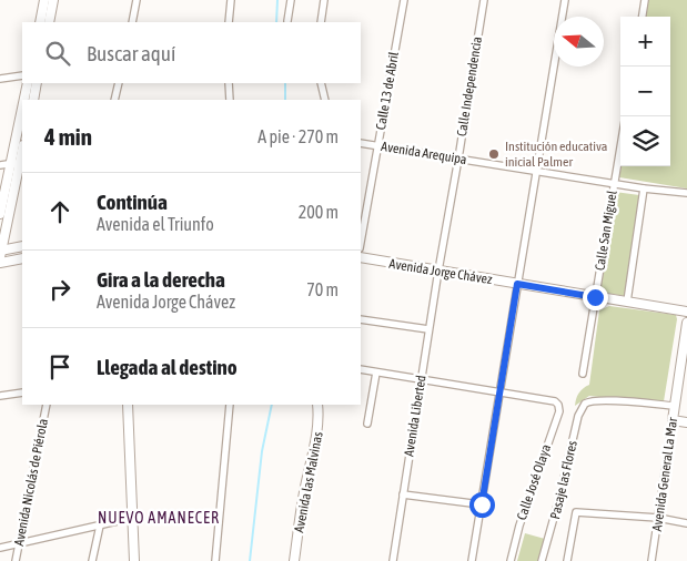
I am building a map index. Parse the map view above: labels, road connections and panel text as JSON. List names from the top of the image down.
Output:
{
  "streets": {
    "street": [
      "Calle Independencia",
      "Calle 13 de Abril",
      "Avenida Arequipa",
      "Calle San Miguel",
      "Avenida Jorge Chávez",
      "Avenida Liberted",
      "Avenida General La Mar",
      "Pasaje las Flores",
      "Avenida Nicolás de Piérola",
      "Avenida las Malvinas",
      "Calle José Olaya"
    ]
  },
  "crossings": [
    ["Calle Independencia", "Avenida Arequipa"],
    ["Calle Independencia", "Avenida Jorge Chávez"],
    ["Calle Independencia", "Avenida Liberted"],
    ["Calle 13 de Abril", "Avenida Arequipa"],
    ["Avenida Arequipa", "Calle San Miguel"],
    ["Calle San Miguel", "Avenida Jorge Chávez"],
    ["Avenida Jorge Chávez", "Avenida Liberted"],
    ["Avenida General La Mar", "Pasaje las Flores"]
  ],
  "districts": ["NUEVO AMANECER"],
  "places": ["Institución educativa inicial Palmer"],
  "north": "left",
  "page": {
    "map_buttons": ["+", "−"],
    "search": "Buscar aquí",
    "heading": ["4 min", "A pie · 270 m"],
    "list": [
      ["Continúa", "Avenida el Triunfo", "200 m"],
      ["Gira a la derecha", "Avenida Jorge Chávez", "70 m"],
      "Llegada al destino"
    ]
  }
}
